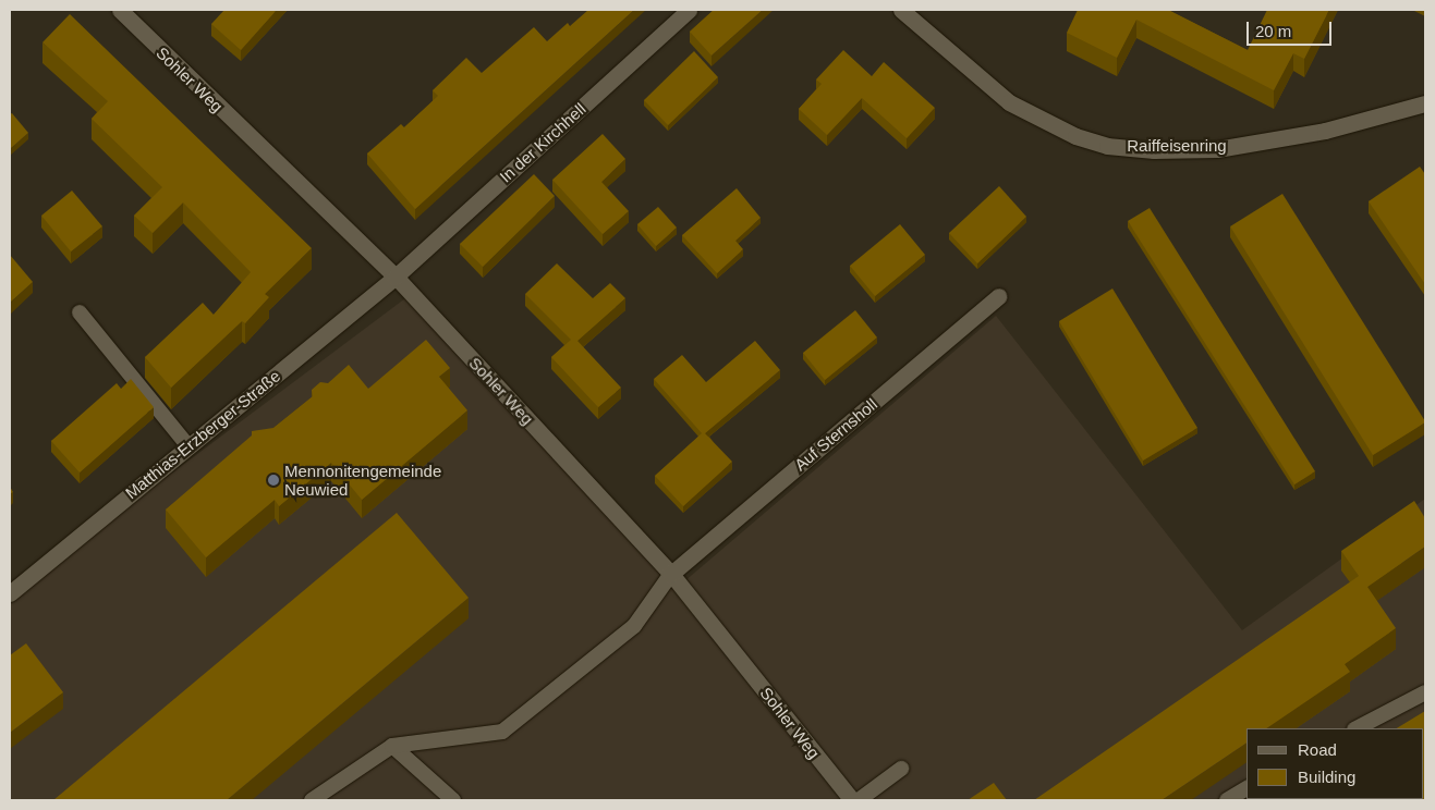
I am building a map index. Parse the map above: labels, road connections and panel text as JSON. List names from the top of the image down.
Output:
{
  "streets": {
    "street": [
      "Sohler Weg",
      "In der Kirchhell",
      "Raiffeisenring",
      "Matthias-Erzberger-Straße",
      "Auf Sternsholl"
    ]
  },
  "crossings": [
    ["Sohler Weg", "In der Kirchhell"],
    ["Sohler Weg", "Matthias-Erzberger-Straße"],
    ["Sohler Weg", "Auf Sternsholl"],
    ["In der Kirchhell", "Matthias-Erzberger-Straße"]
  ],
  "places": ["Mennonitengemeinde Neuwied"],
  "legend": ["Road", "Building"],
  "scale_bar": "20 m"
}
